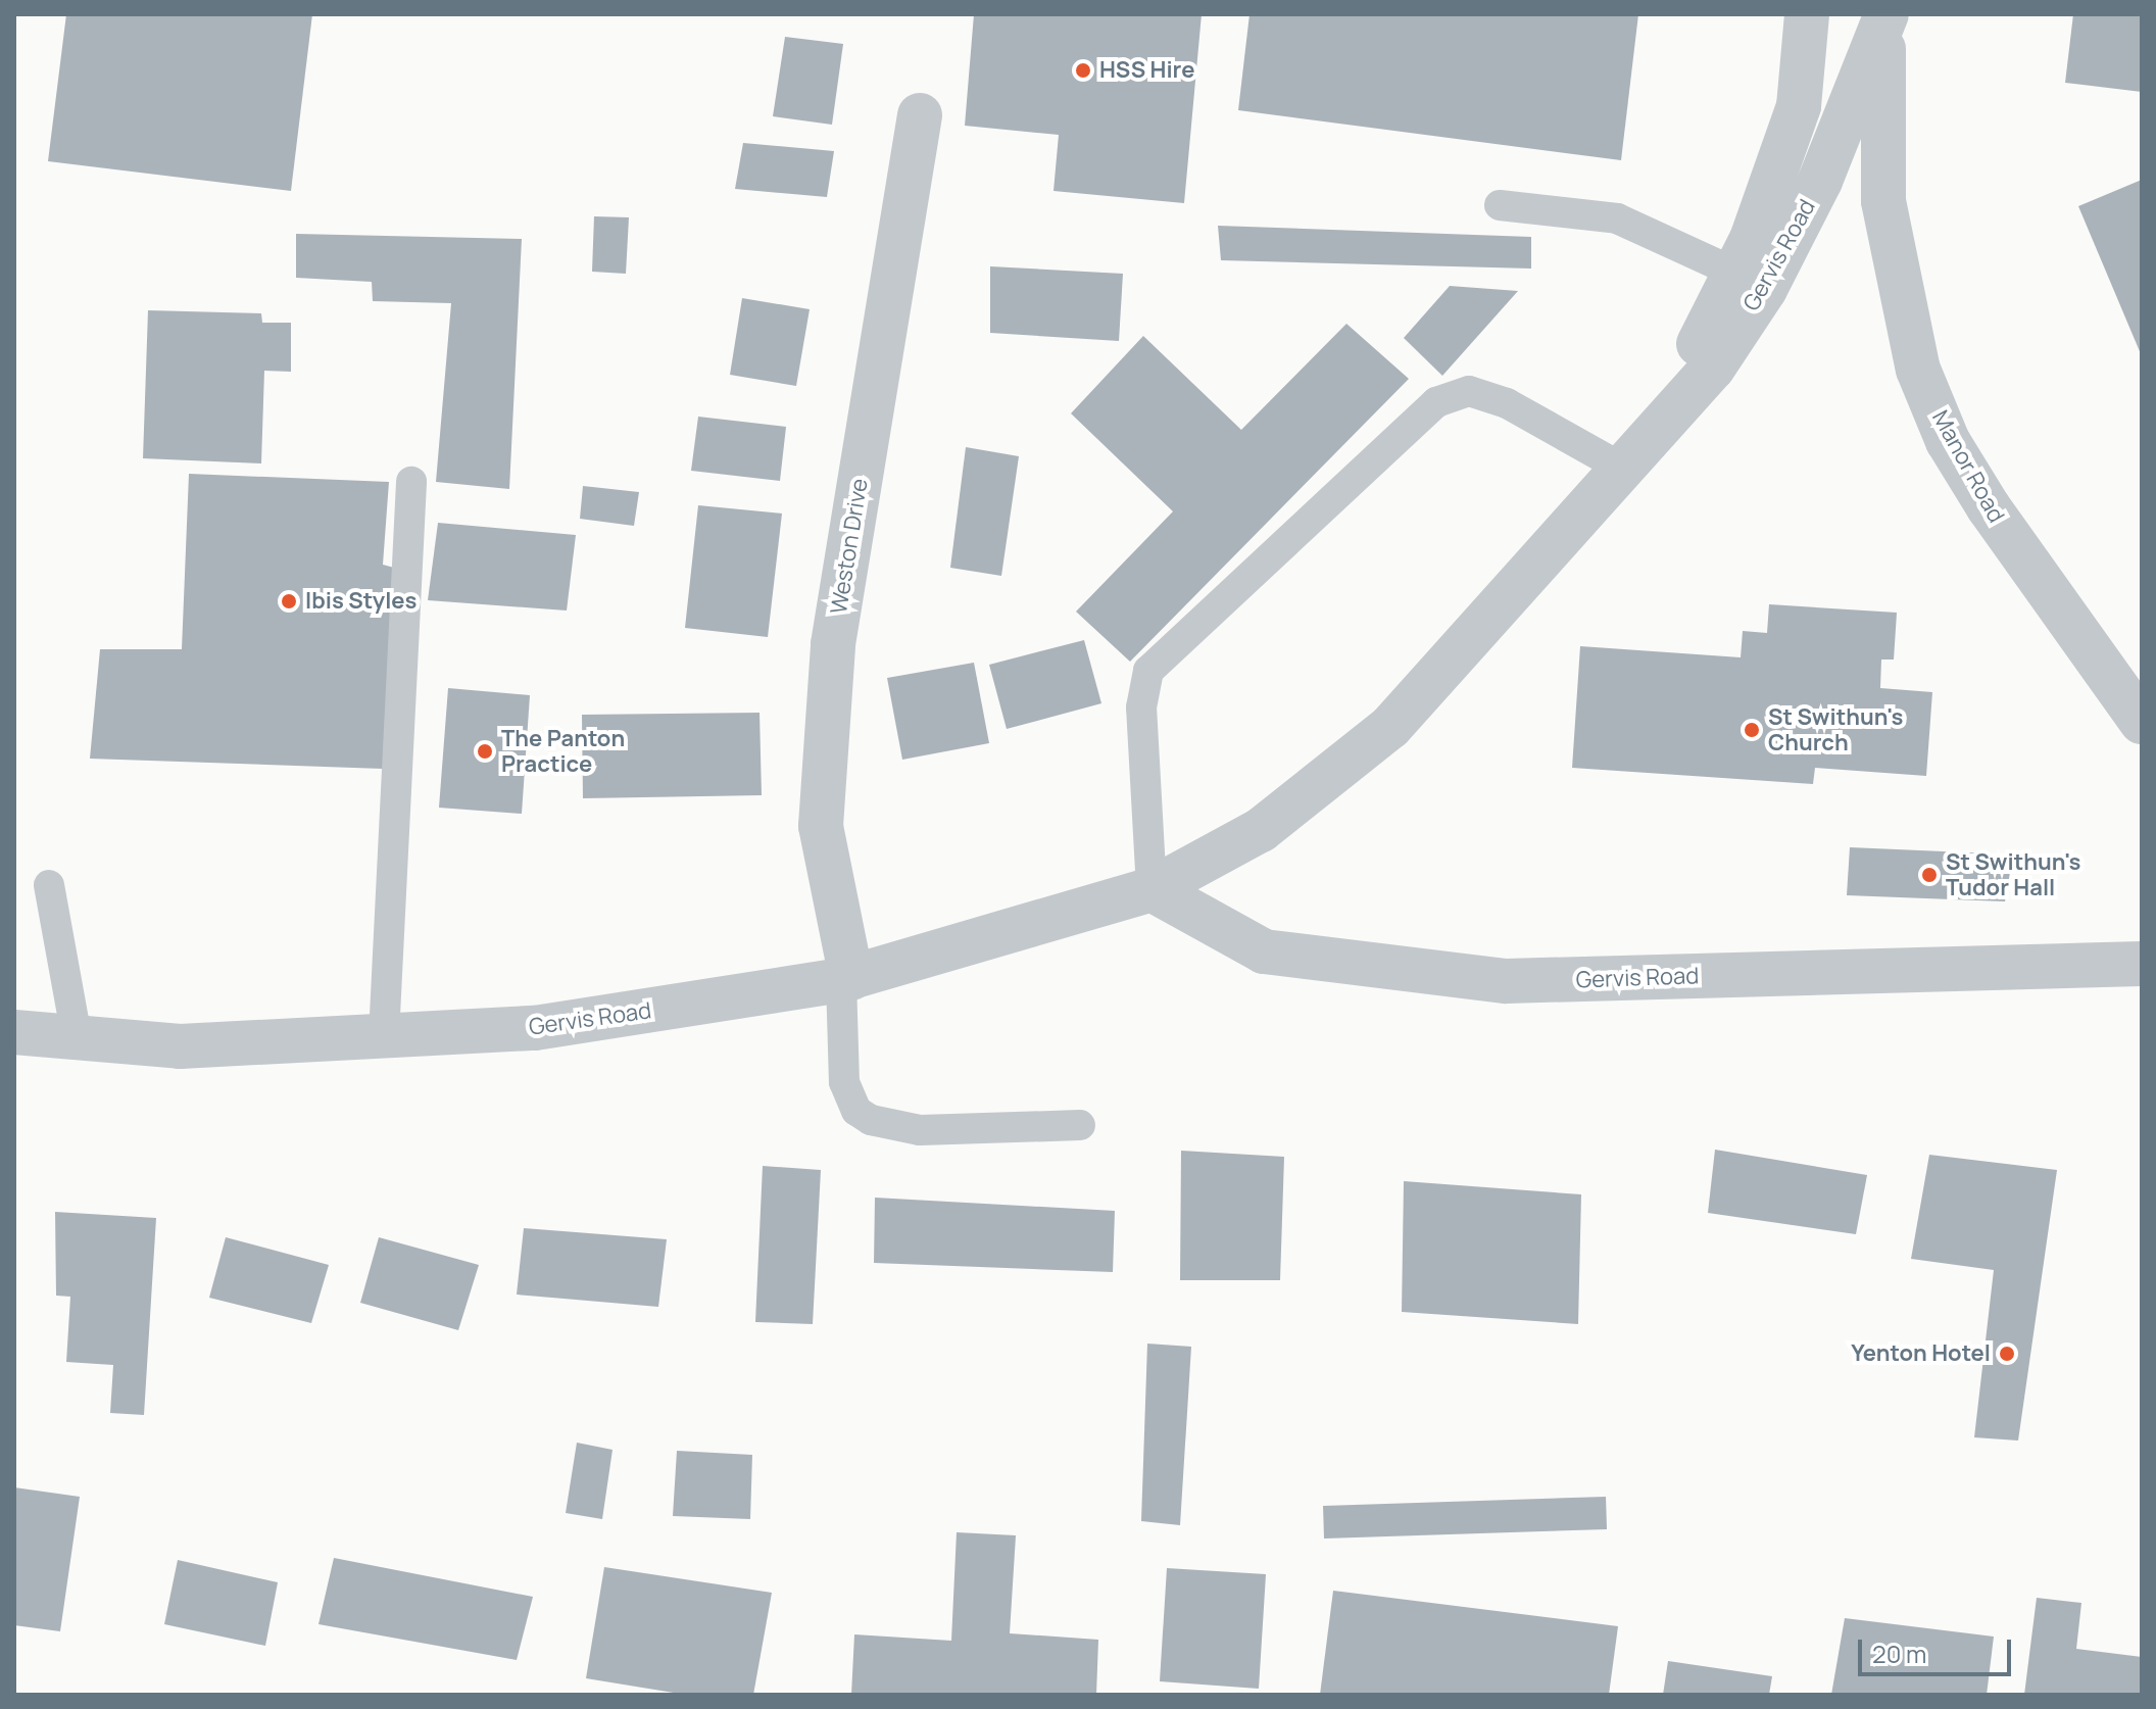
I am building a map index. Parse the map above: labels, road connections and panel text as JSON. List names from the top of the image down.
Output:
{
  "streets": {
    "street": ["Gervis Road", "Manor Road", "Weston Drive"]
  },
  "crossings": [
    ["Gervis Road", "Manor Road"],
    ["Gervis Road", "Weston Drive"]
  ],
  "places": [
    "HSS Hire",
    "Ibis Styles",
    "St Swithun's Church",
    "The Panton Practice",
    "St Swithun's Tudor Hall",
    "Yenton Hotel"
  ],
  "scale_bar": "20 m"
}
